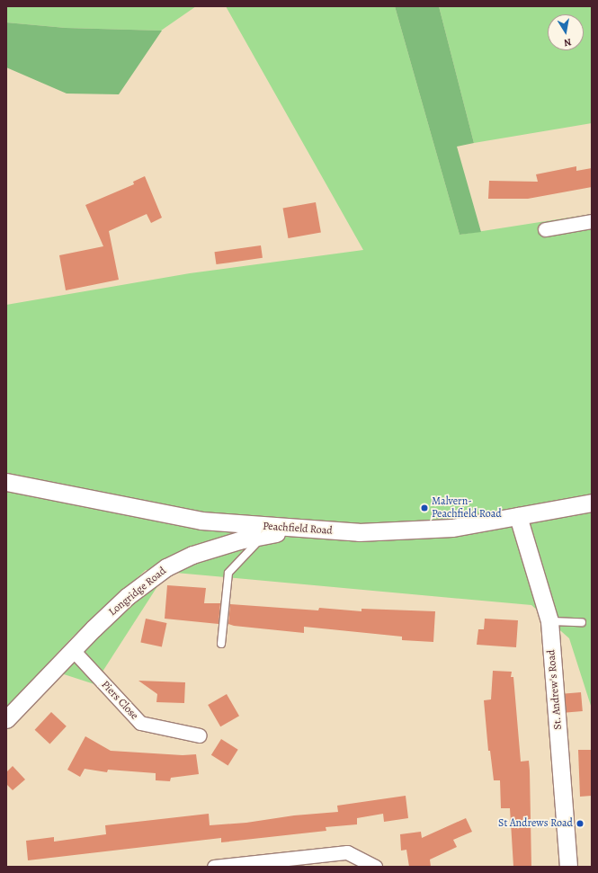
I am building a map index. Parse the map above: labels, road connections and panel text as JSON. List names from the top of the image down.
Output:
{
  "streets": {
    "street": [
      "Peachfield Road",
      "Longridge Road",
      "St. Andrew's Road",
      "Piers Close"
    ]
  },
  "crossings": [
    ["Peachfield Road", "Longridge Road"],
    ["Peachfield Road", "St. Andrew's Road"],
    ["Longridge Road", "Piers Close"]
  ],
  "places": ["Malvern- Peachfield Road", "St Andrews Road"],
  "north": "bottom"
}
